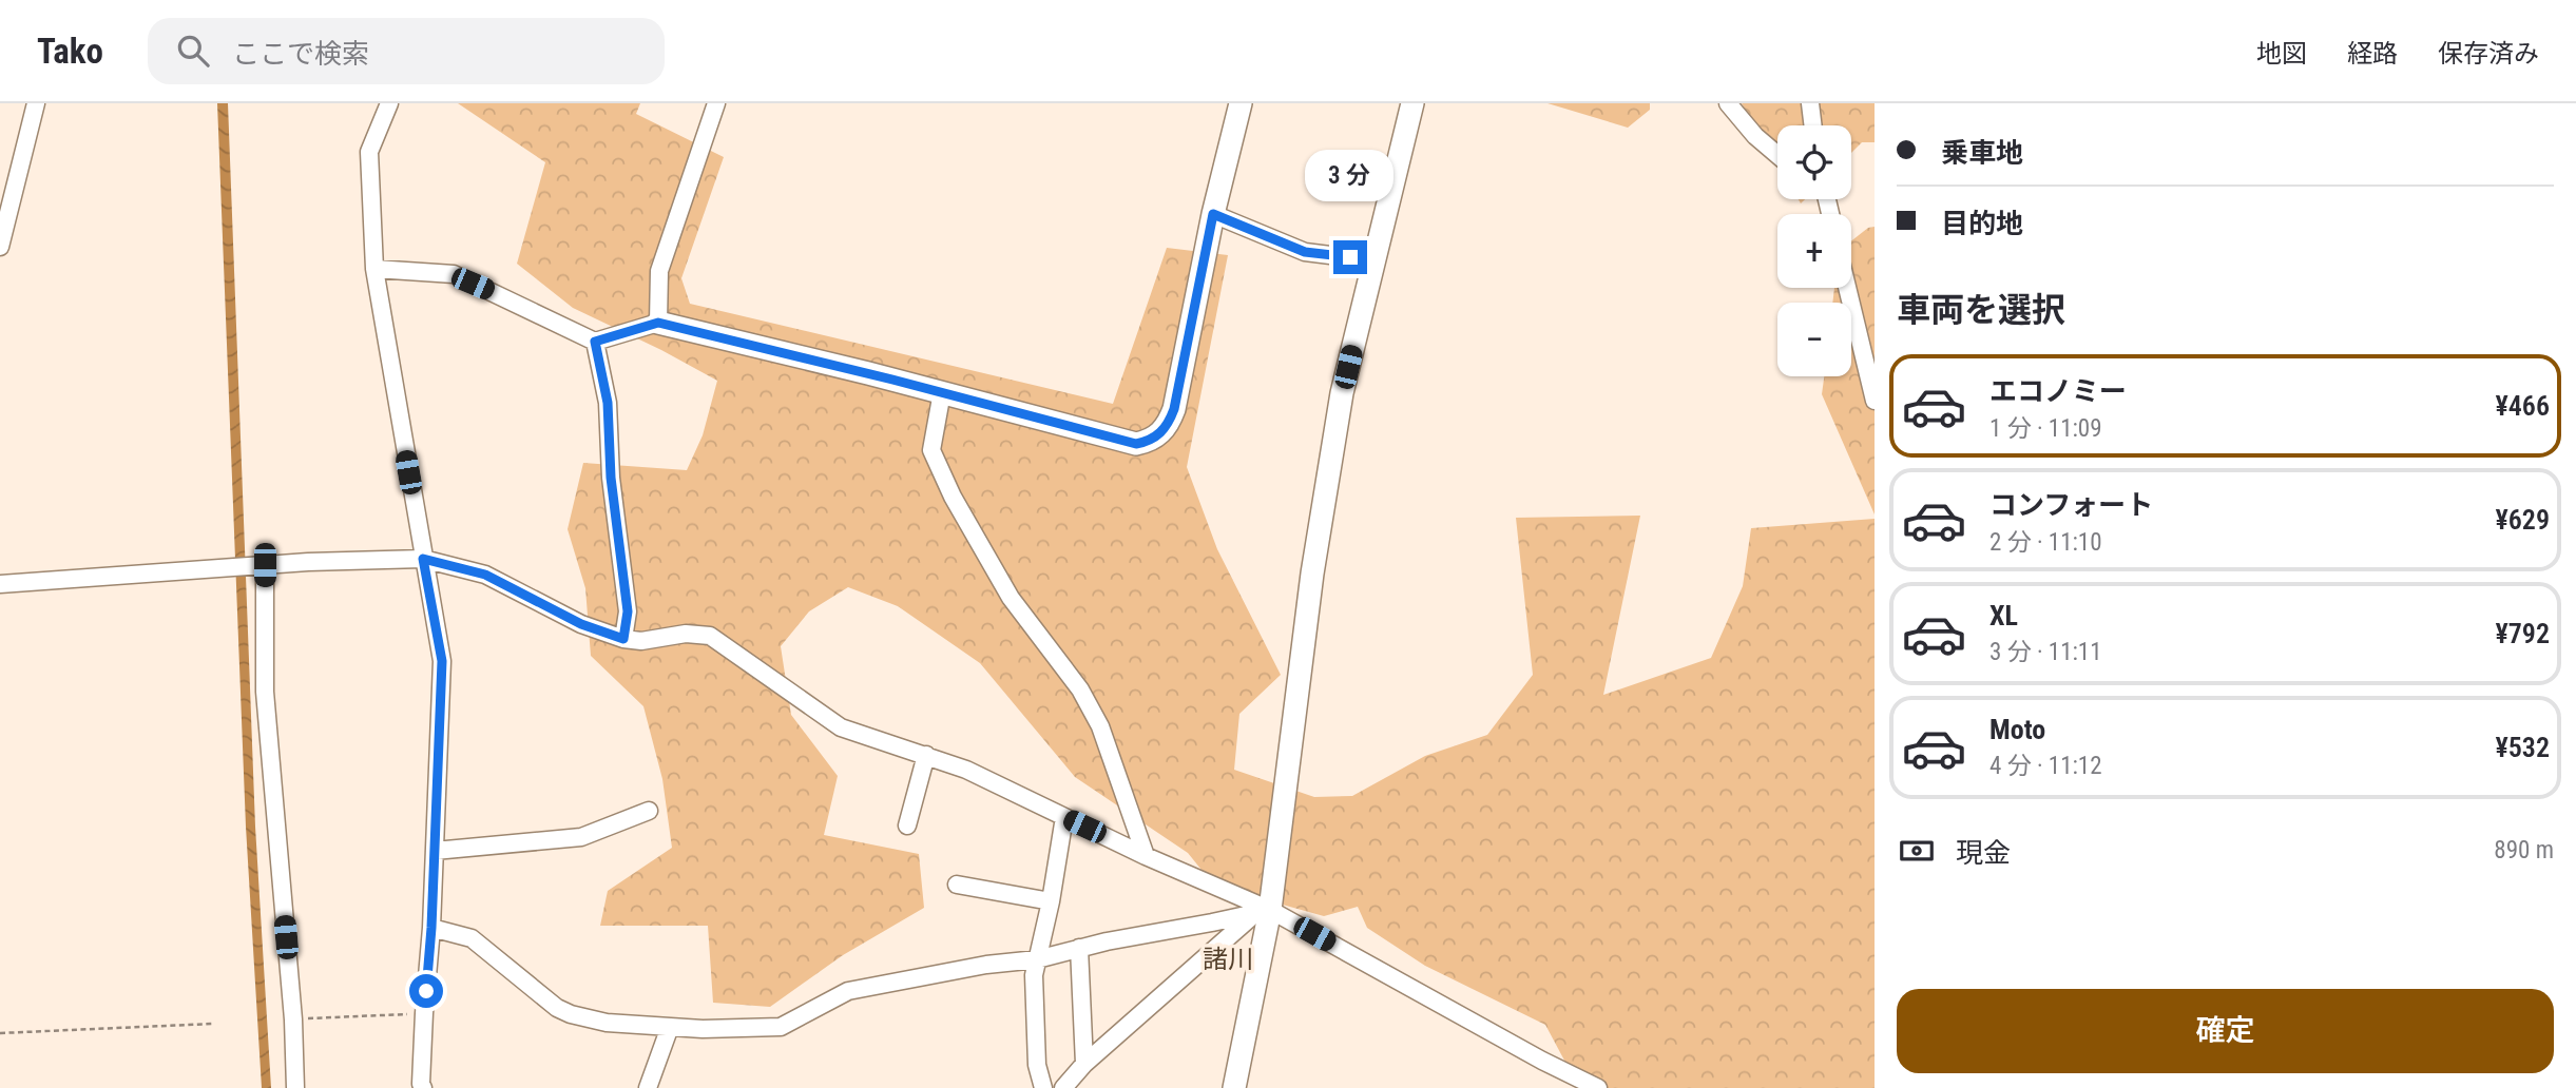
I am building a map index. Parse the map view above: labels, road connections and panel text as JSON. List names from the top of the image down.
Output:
{
  "districts": ["諸川"],
  "page": {
    "header": "Tako",
    "search": "ここで検索",
    "nav": ["地図", "経路", "保存済み"],
    "banner": ["乗車地", "目的地"],
    "map_buttons": ["+", "−"],
    "bubble": "3 分",
    "heading": "車両を選択",
    "list": [
      {
        "name": "エコノミー",
        "note": "1 分 · 11:09",
        "value": "¥466"
      },
      {
        "name": "コンフォート",
        "note": "2 分 · 11:10",
        "value": "¥629"
      },
      {
        "name": "XL",
        "note": "3 分 · 11:11",
        "value": "¥792"
      },
      {
        "name": "Moto",
        "note": "4 分 · 11:12",
        "value": "¥532"
      }
    ],
    "pay": ["現金", "890 m"],
    "buttons": "確定"
  }
}
